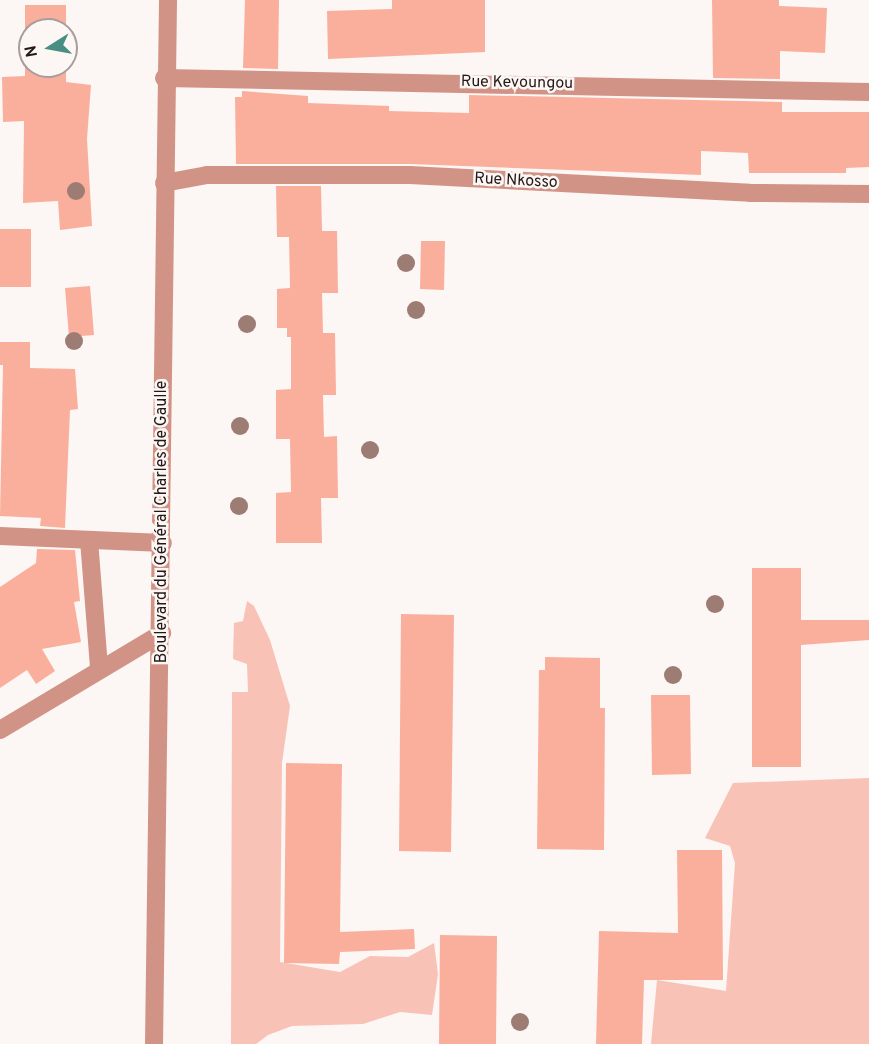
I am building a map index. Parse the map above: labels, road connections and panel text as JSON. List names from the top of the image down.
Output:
{
  "streets": {
    "street": ["Rue Kevoungou", "Rue Nkosso", "Boulevard du Général Charles de Gaulle"]
  },
  "crossings": [
    ["Rue Kevoungou", "Boulevard du Général Charles de Gaulle"],
    ["Rue Nkosso", "Boulevard du Général Charles de Gaulle"]
  ],
  "north": "left"
}
